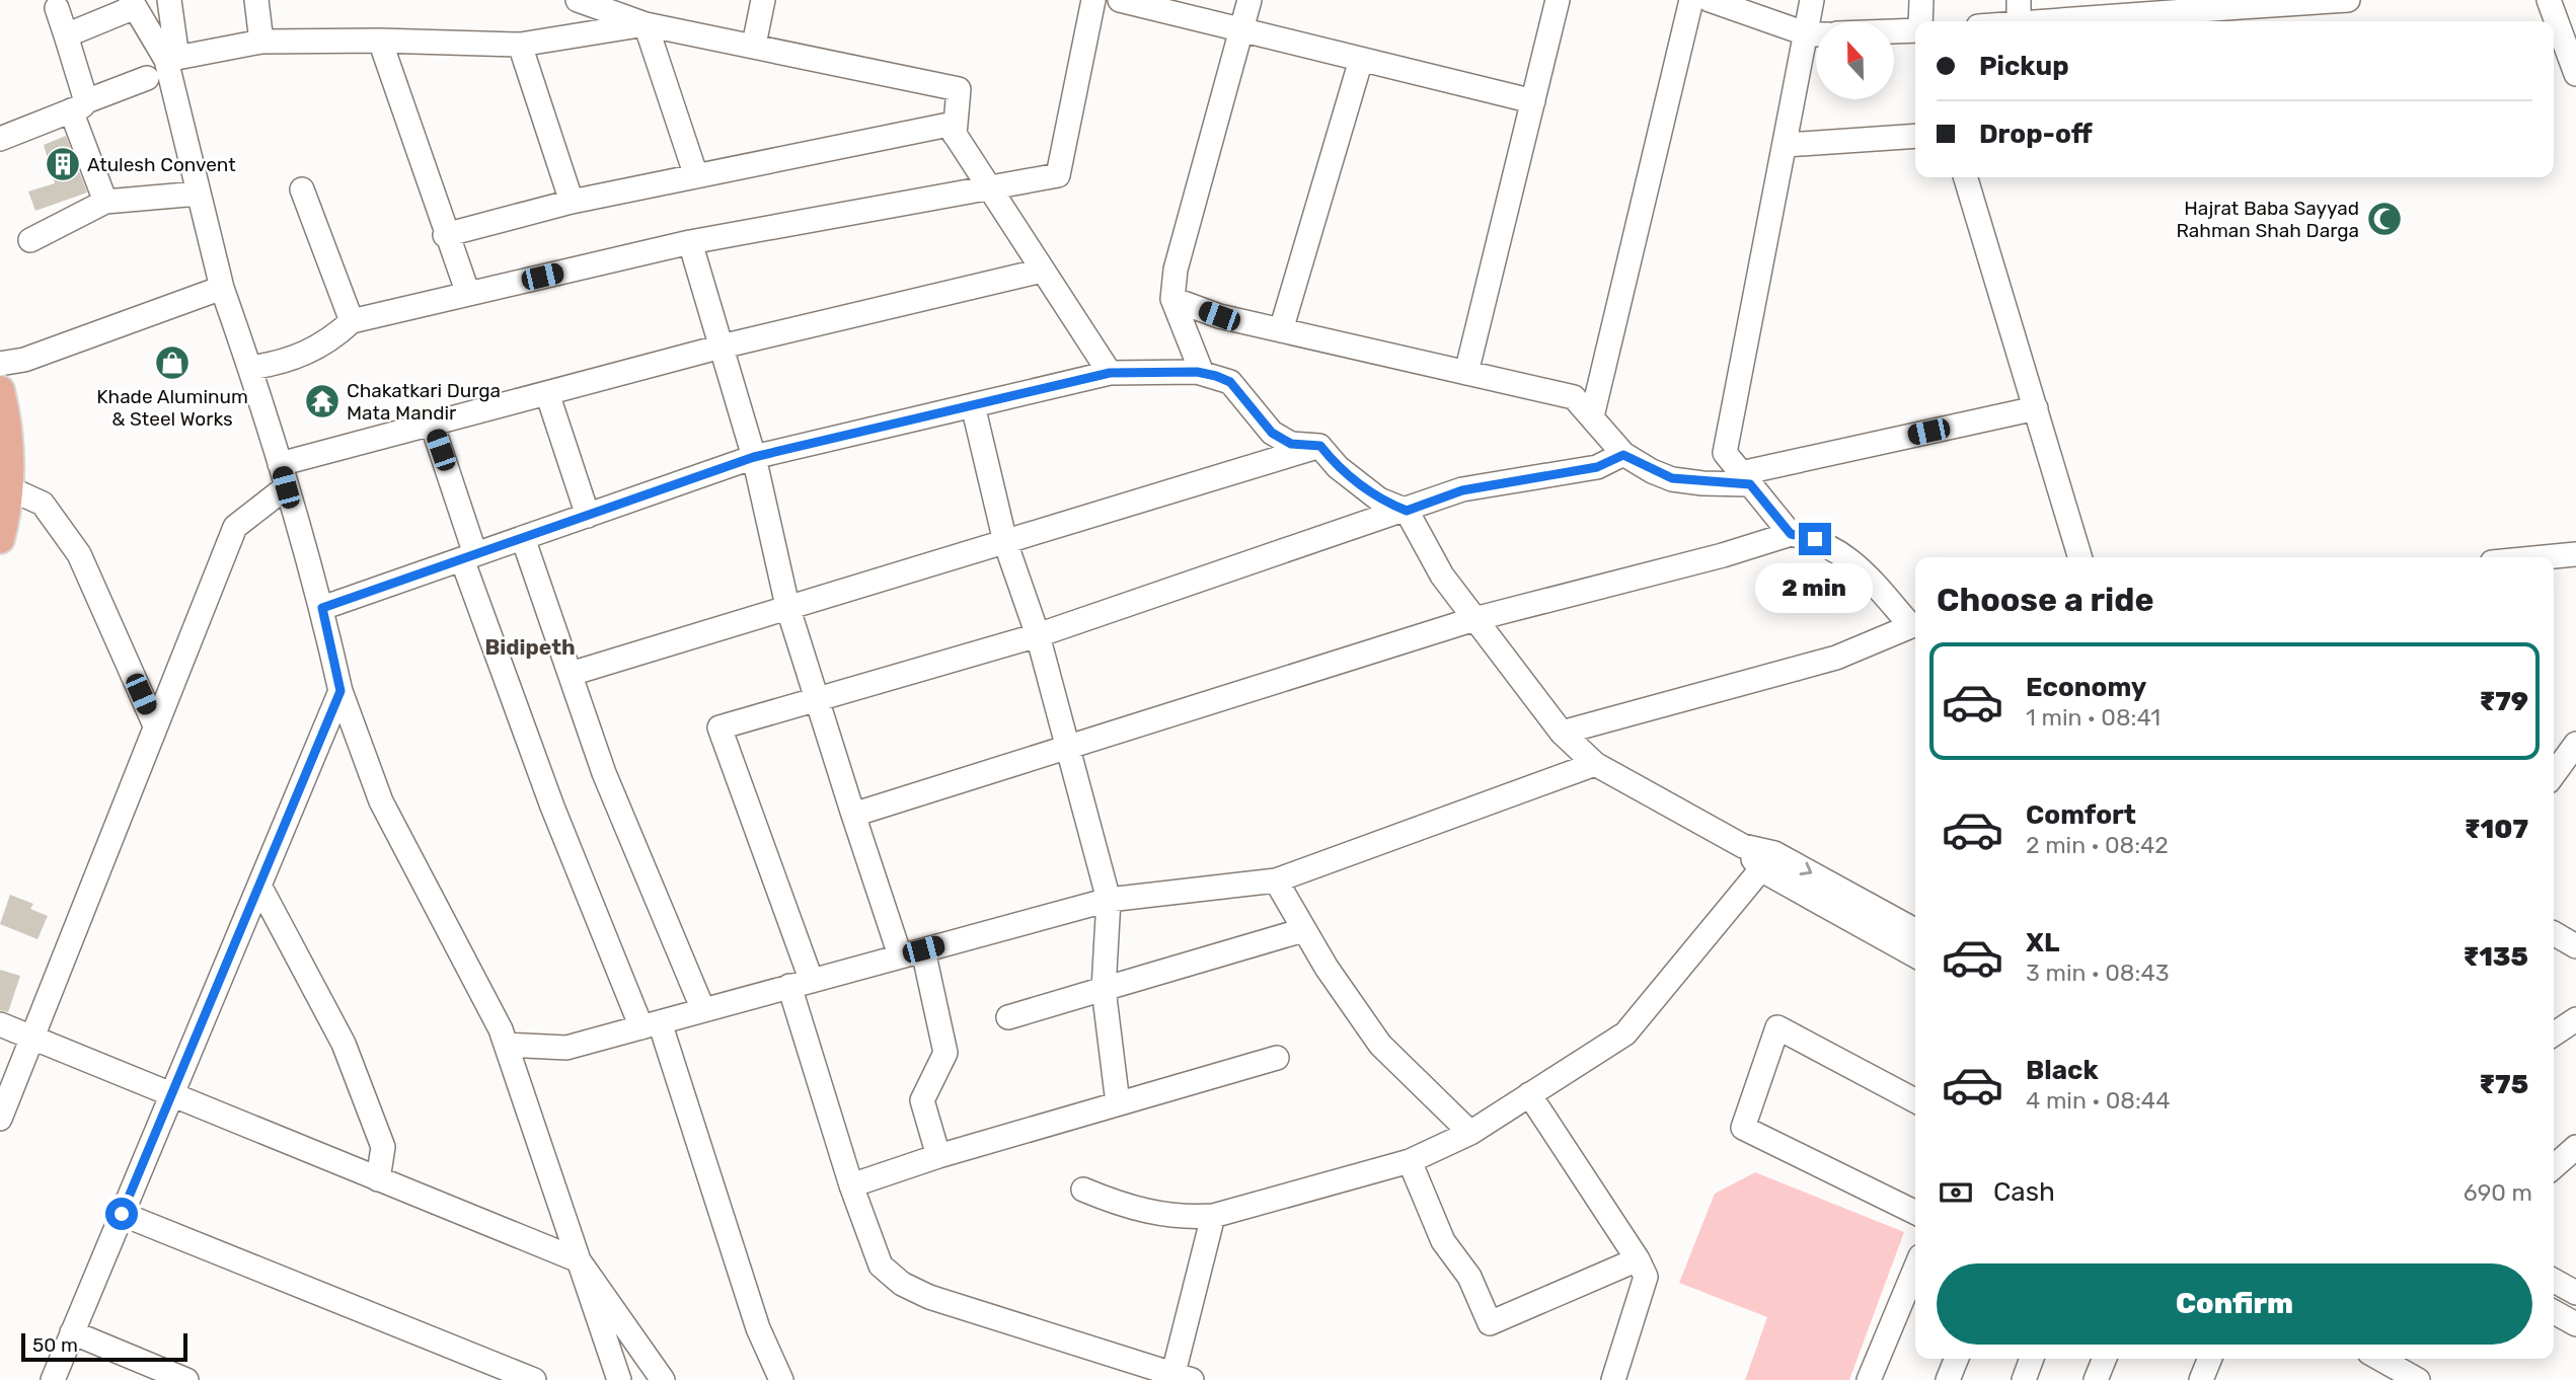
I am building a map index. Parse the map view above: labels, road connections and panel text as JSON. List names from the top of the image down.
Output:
{
  "districts": ["Bidipeth"],
  "places": {
    "building": ["Atulesh Convent"],
    "mosque": ["Hajrat Baba Sayyad Rahman Shah Darga"],
    "shop": ["Khade Aluminum & Steel Works"],
    "temple": ["Chakatkari Durga Mata Mandir"]
  },
  "scale_bar": "50 m",
  "north": "top",
  "page": {
    "banner": ["Pickup", "Drop-off"],
    "heading": "Choose a ride",
    "bubble": "2 min",
    "list": [
      {
        "name": "Economy",
        "note": "1 min · 08:41",
        "value": "₹79"
      },
      {
        "name": "Comfort",
        "note": "2 min · 08:42",
        "value": "₹107"
      },
      {
        "name": "XL",
        "note": "3 min · 08:43",
        "value": "₹135"
      },
      {
        "name": "Black",
        "note": "4 min · 08:44",
        "value": "₹75"
      }
    ],
    "pay": ["Cash", "690 m"],
    "buttons": "Confirm",
    "scale": "50 m"
  }
}
